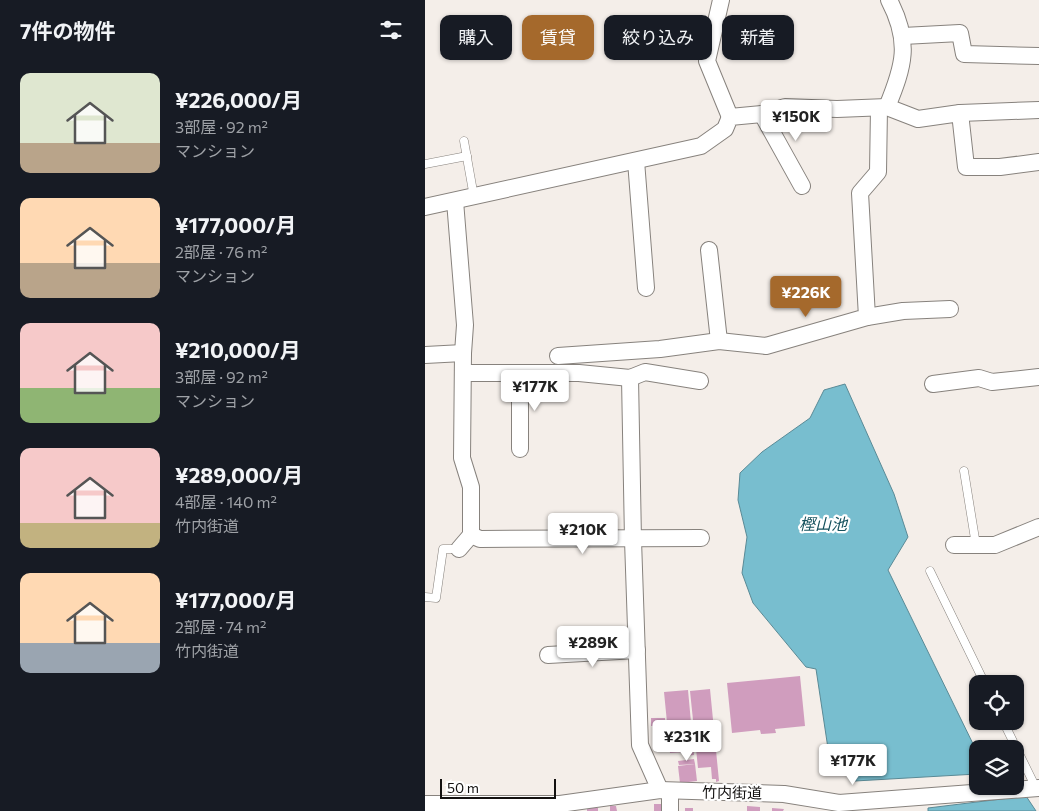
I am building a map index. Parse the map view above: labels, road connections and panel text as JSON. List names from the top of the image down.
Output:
{
  "streets": {
    "street": ["竹内街道"]
  },
  "water": ["樫山池"],
  "scale_bar": "50 m",
  "page": {
    "heading": "7件の物件",
    "chip": [
      "購入",
      "賃貸",
      "絞り込み",
      "新着"
    ],
    "list": [
      {
        "name": "¥226,000/月",
        "note": "3部屋 · 92 m² · マンション"
      },
      {
        "name": "¥177,000/月",
        "note": "2部屋 · 76 m² · マンション"
      },
      {
        "name": "¥210,000/月",
        "note": "3部屋 · 92 m² · マンション"
      },
      {
        "name": "¥289,000/月",
        "note": "4部屋 · 140 m² · 竹内街道"
      },
      {
        "name": "¥177,000/月",
        "note": "2部屋 · 74 m² · 竹内街道"
      }
    ],
    "price": [
      "¥150K",
      "¥226K",
      "¥177K",
      "¥210K",
      "¥289K",
      "¥231K",
      "¥177K"
    ],
    "scale": "50 m"
  }
}
